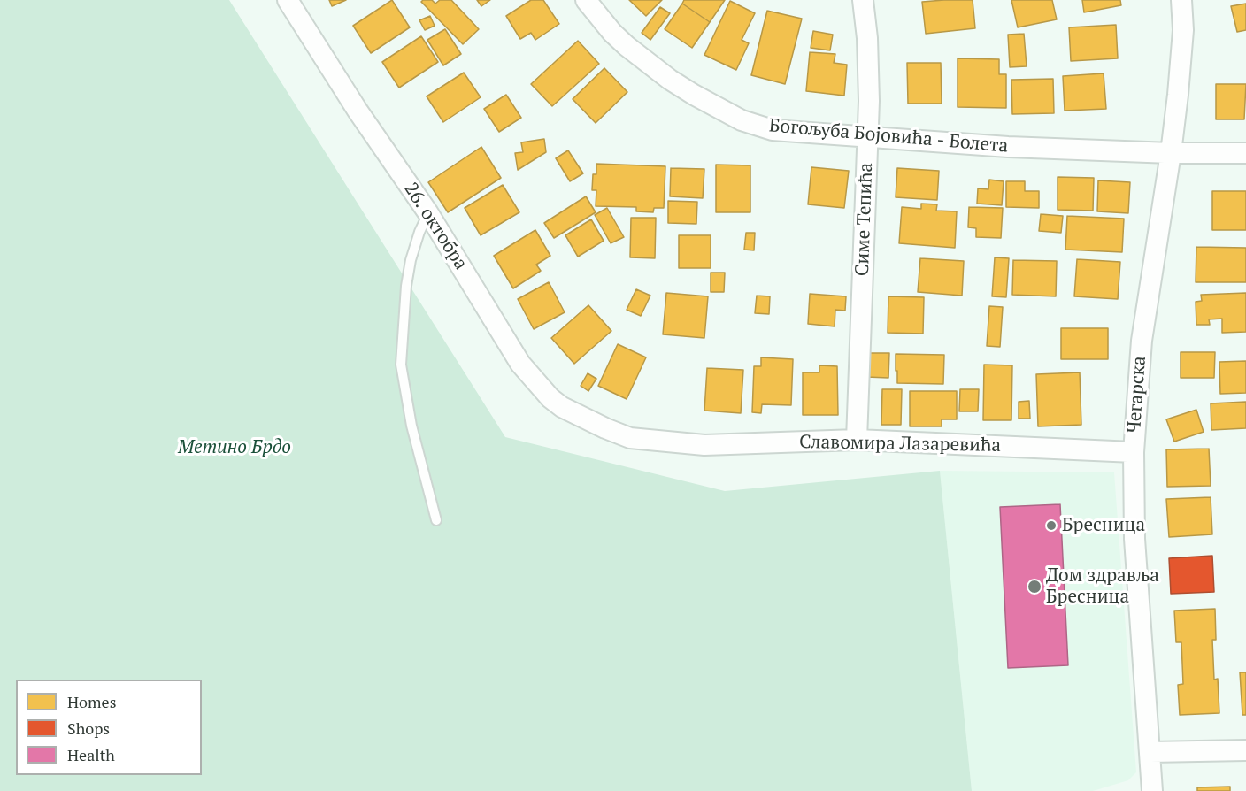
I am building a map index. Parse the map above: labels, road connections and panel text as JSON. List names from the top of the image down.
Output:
{
  "streets": {
    "street": [
      "Богољуба Бојовића - Болета",
      "Симе Тепића",
      "26. октобра",
      "Чегарска",
      "Славомира Лазаревића"
    ]
  },
  "crossings": [
    ["Богољуба Бојовића - Болета", "Симе Тепића"],
    ["Богољуба Бојовића - Болета", "Чегарска"],
    ["Симе Тепића", "Славомира Лазаревића"],
    ["26. октобра", "Славомира Лазаревића"],
    ["Чегарска", "Славомира Лазаревића"]
  ],
  "parks": ["Метино Брдо"],
  "places": ["Бресница", "Дом здравља Бресница"],
  "legend": ["Homes", "Shops", "Health"]
}
